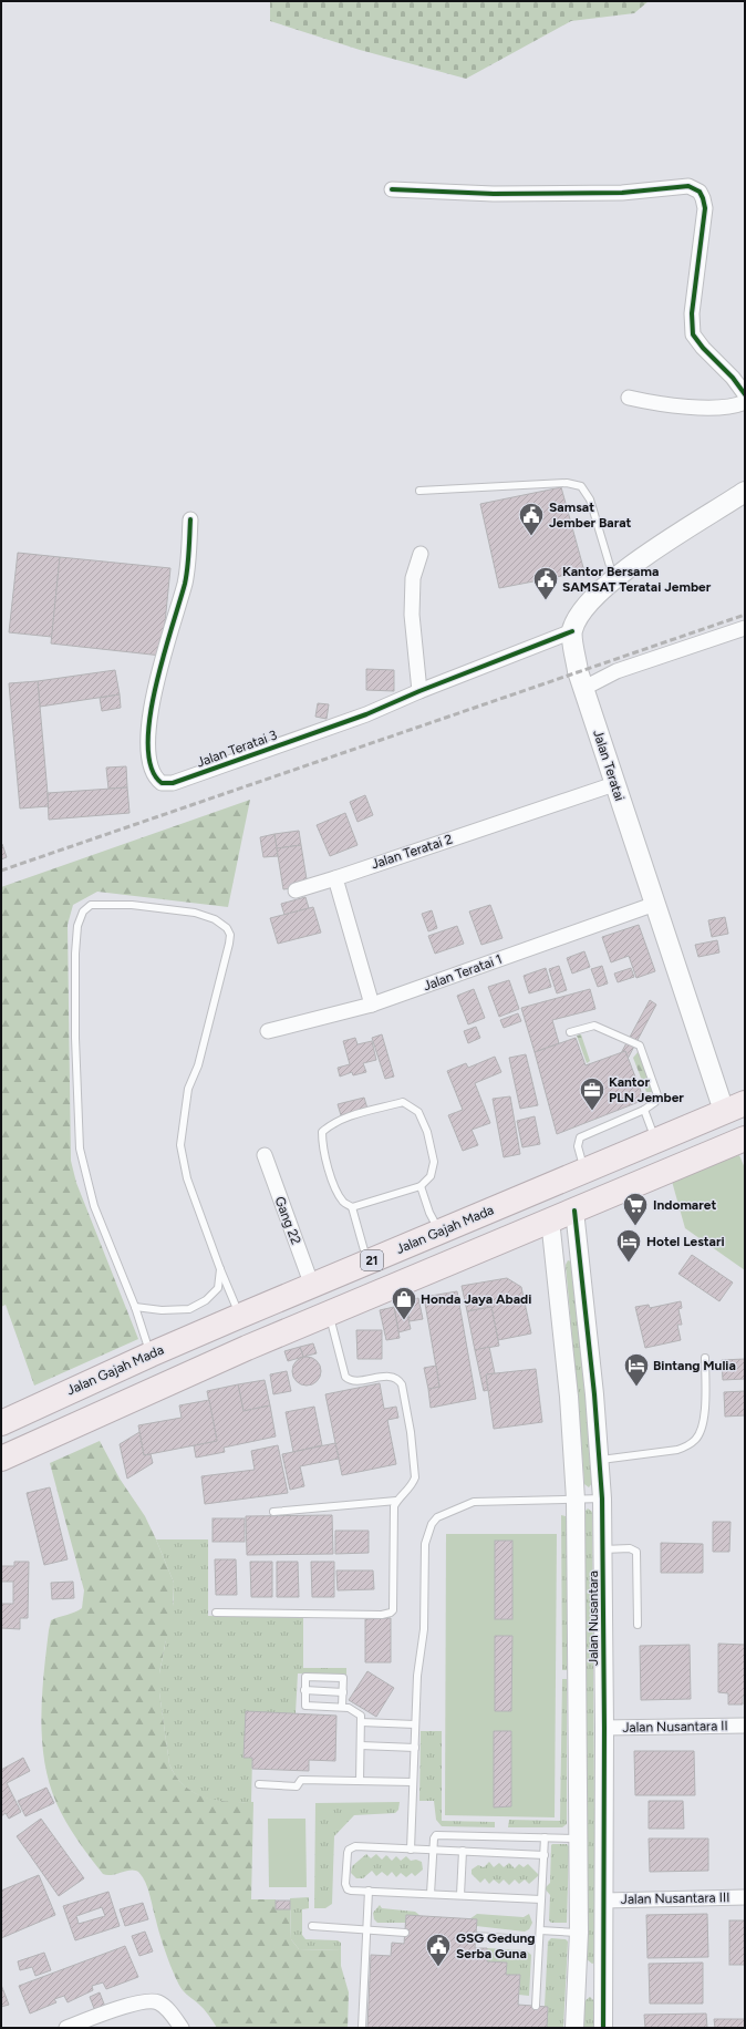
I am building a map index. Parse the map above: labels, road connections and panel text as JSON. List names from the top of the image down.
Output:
{
  "streets": {
    "highway": ["Jalan Gajah Mada", "21"],
    "main road": ["Jalan Teratai"],
    "street": [
      "Jalan Teratai 3",
      "Jalan Teratai 2",
      "Jalan Teratai 1",
      "Gang 22",
      "Jalan Nusantara",
      "Jalan Nusantara II",
      "Jalan Nusantara III"
    ]
  },
  "crossings": [
    ["Jalan Teratai 3", "Jalan Teratai"],
    ["Jalan Teratai", "Jalan Teratai 2"],
    ["Jalan Teratai", "Jalan Teratai 1"],
    ["Jalan Teratai", "Jalan Gajah Mada"],
    ["Gang 22", "Jalan Gajah Mada"],
    ["21", "Jalan Nusantara"],
    ["Jalan Nusantara", "Jalan Nusantara II"],
    ["Jalan Nusantara", "Jalan Nusantara III"]
  ],
  "places": {
    "public building": ["Samsat Jember Barat", "Kantor Bersama SAMSAT Teratai Jember", "GSG Gedung Serba Guna"],
    "office": ["Kantor PLN Jember"],
    "supermarket": ["Indomaret"],
    "hotel": ["Hotel Lestari", "Bintang Mulia"],
    "shop": ["Honda Jaya Abadi"]
  }
}
